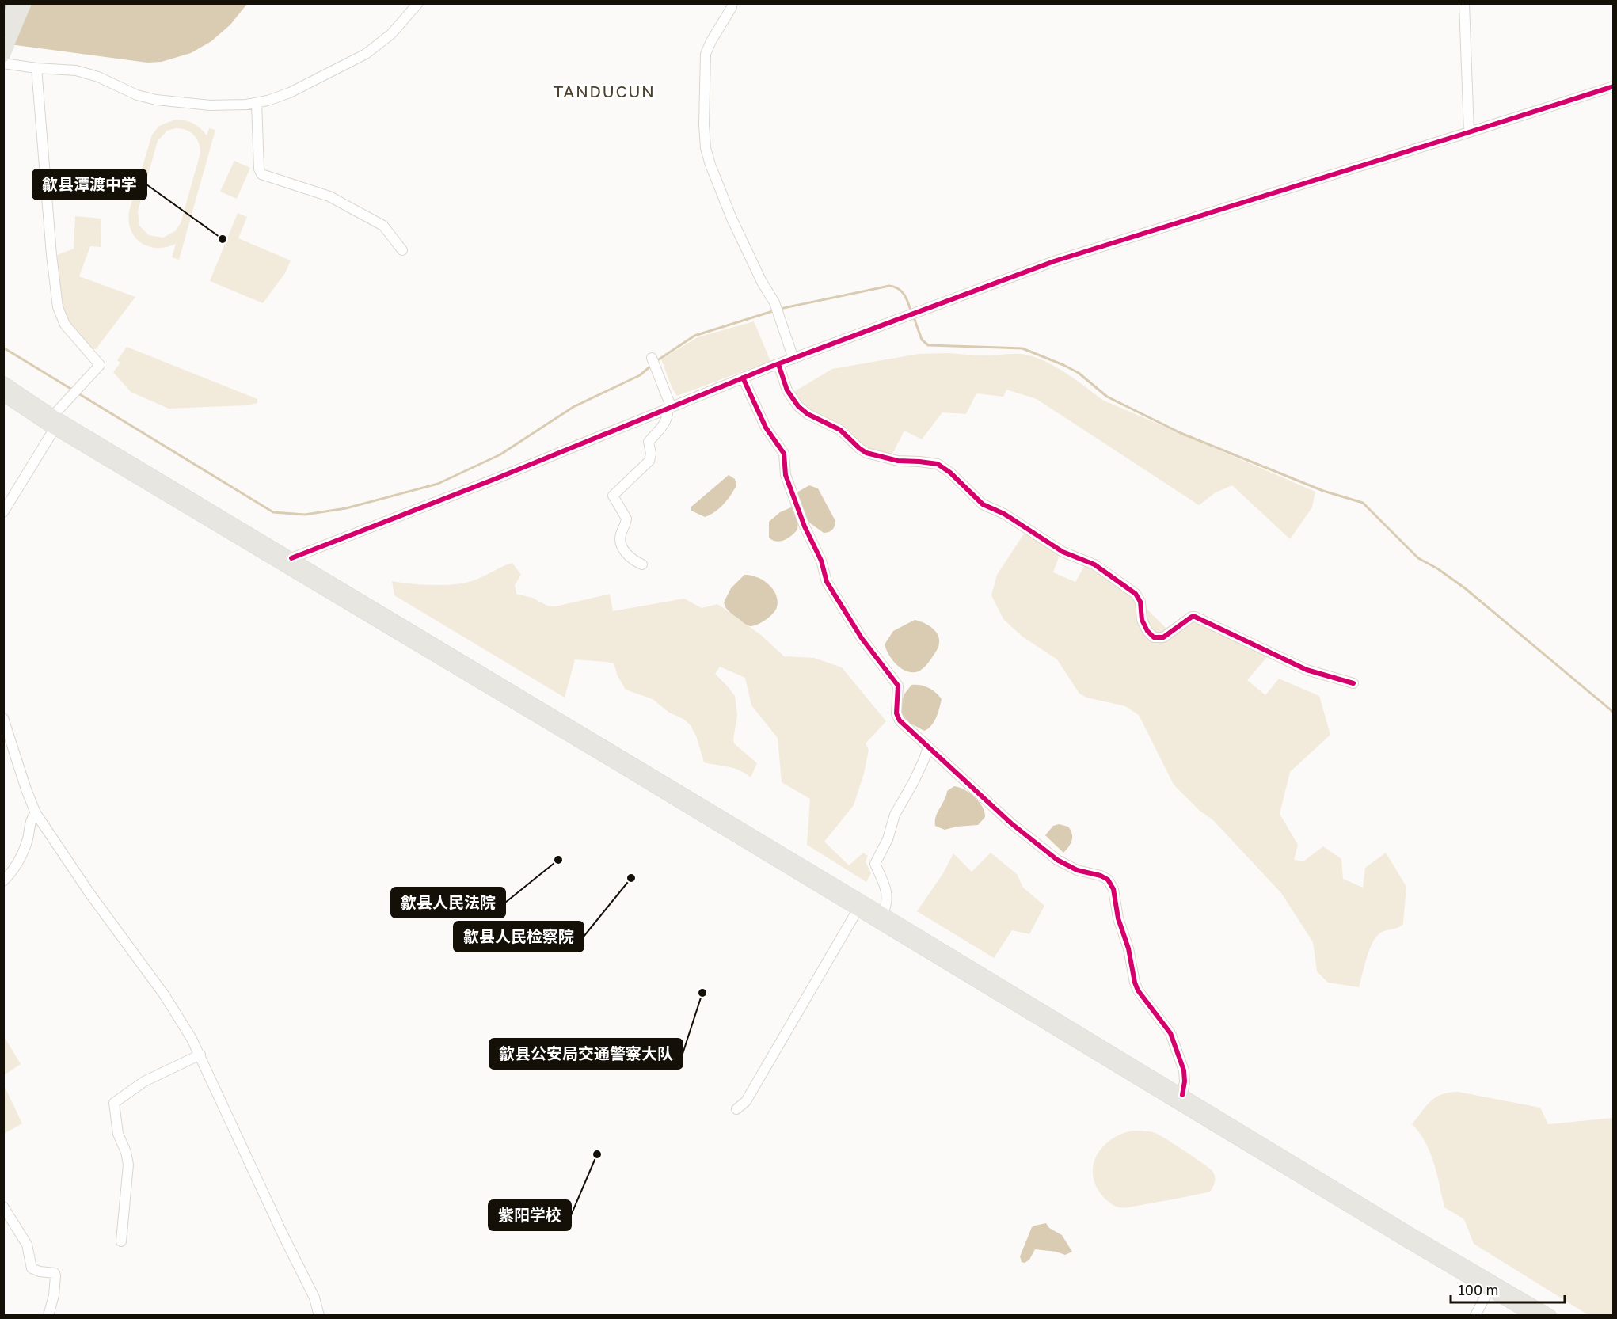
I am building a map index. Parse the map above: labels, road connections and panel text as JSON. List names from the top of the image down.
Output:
{
  "districts": ["TANDUCUN"],
  "places": [
    "歙县潭渡中学",
    "歙县人民法院",
    "歙县人民检察院",
    "歙县公安局交通警察大队",
    "紫阳学校"
  ],
  "scale_bar": "100 m"
}
